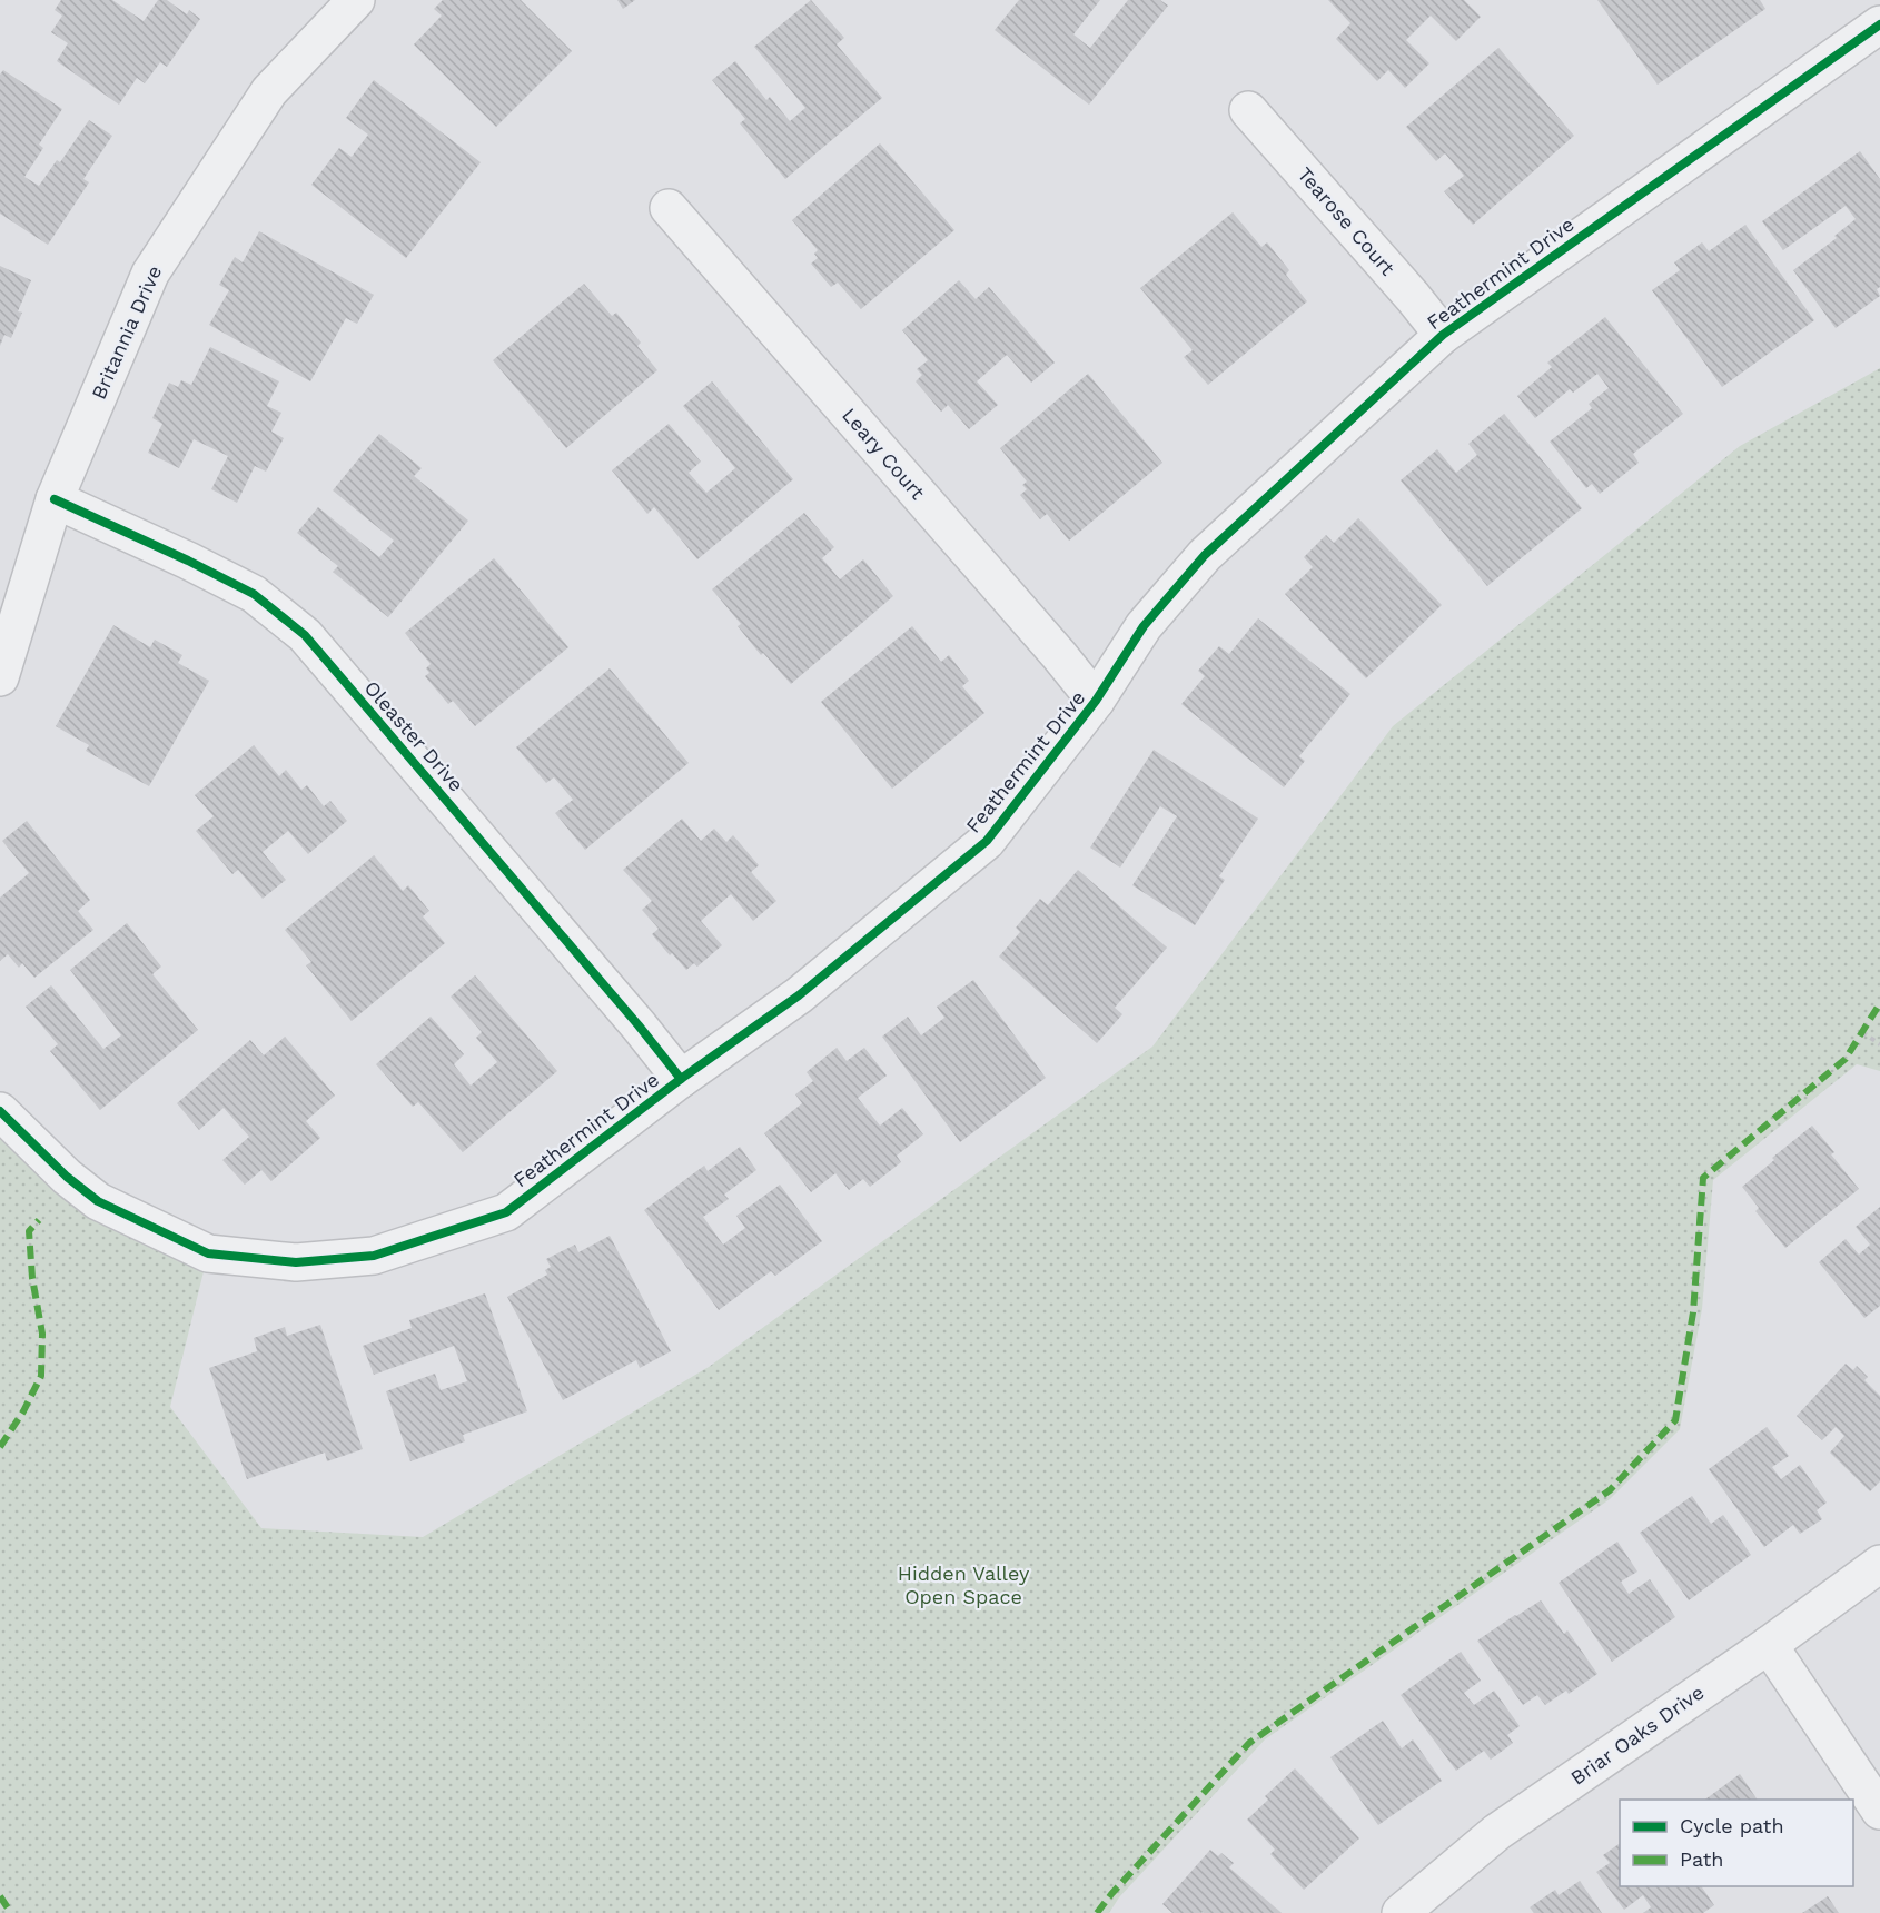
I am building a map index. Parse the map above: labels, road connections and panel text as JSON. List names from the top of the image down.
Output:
{
  "streets": {
    "street": [
      "Tearose Court",
      "Feathermint Drive",
      "Britannia Drive",
      "Leary Court",
      "Oleaster Drive",
      "Briar Oaks Drive"
    ]
  },
  "crossings": [
    ["Tearose Court", "Feathermint Drive"],
    ["Feathermint Drive", "Leary Court"],
    ["Feathermint Drive", "Oleaster Drive"],
    ["Britannia Drive", "Oleaster Drive"]
  ],
  "parks": ["Hidden Valley Open Space"],
  "legend": ["Cycle path", "Path"]
}
